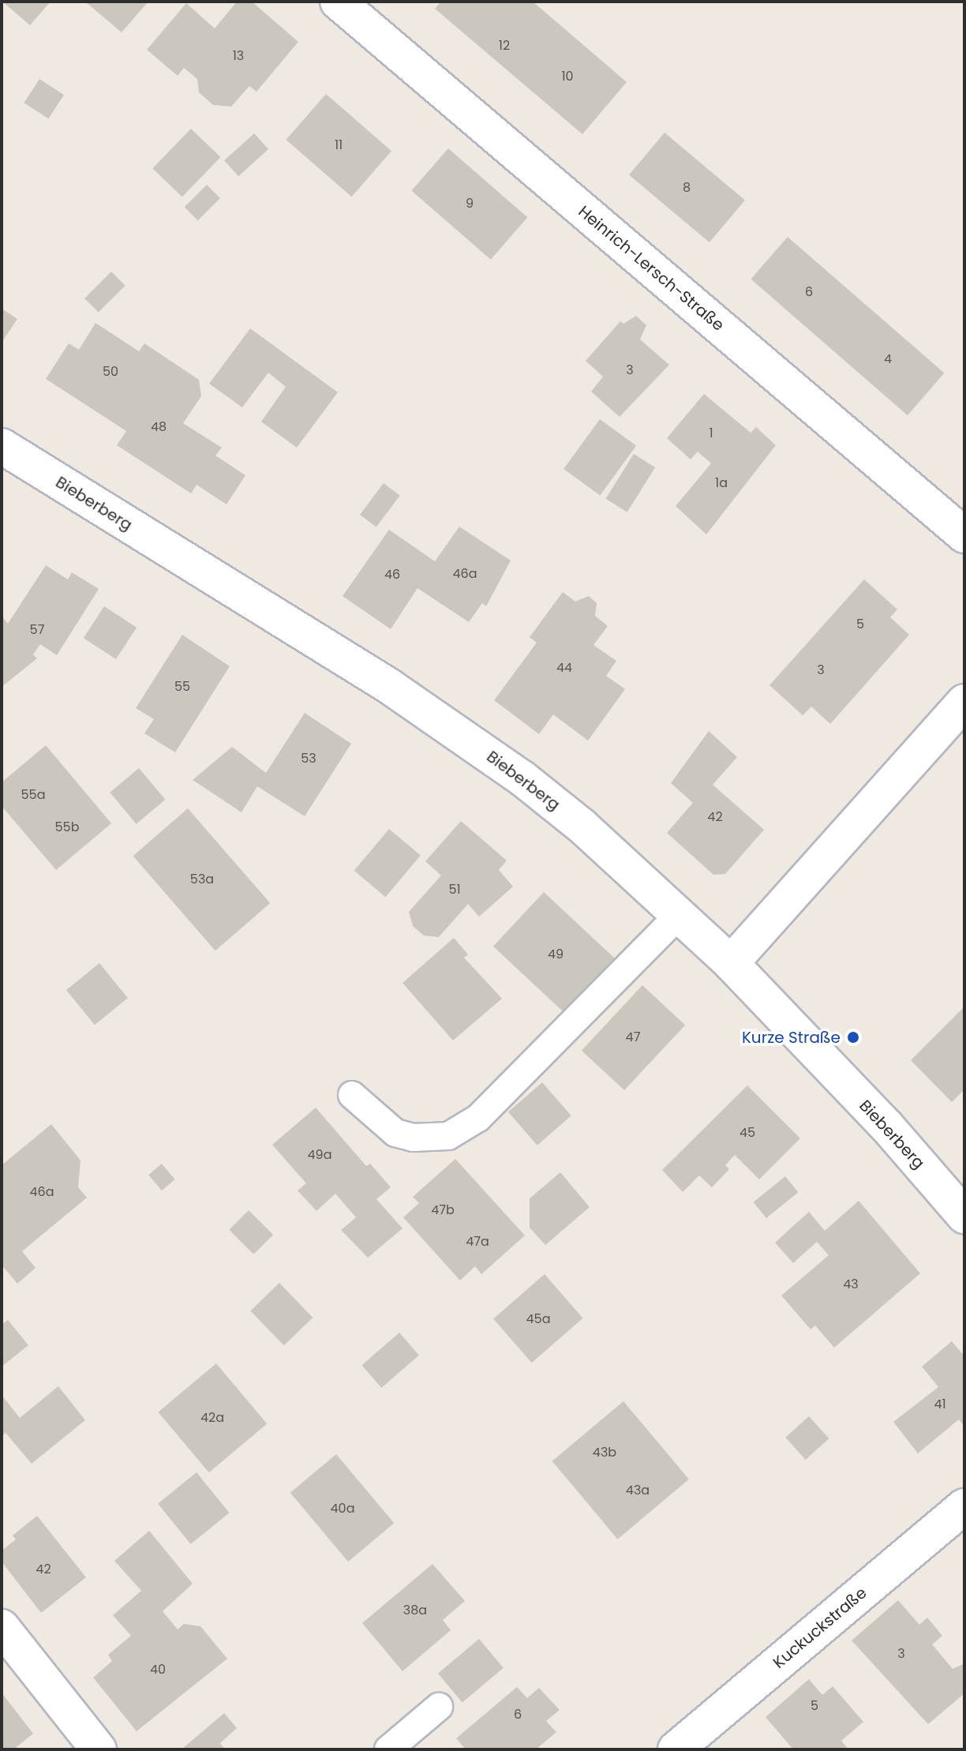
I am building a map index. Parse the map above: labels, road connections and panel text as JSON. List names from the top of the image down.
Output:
{
  "streets": {
    "street": ["Heinrich-Lersch-Straße", "Bieberberg", "Kuckuckstraße"]
  },
  "places": ["Kurze Straße"],
  "house_numbers": [
    "12",
    "13",
    "10",
    "11",
    "8",
    "9",
    "6",
    "4",
    "3",
    "50",
    "48",
    "1",
    "1a",
    "46a",
    "46",
    "5",
    "57",
    "44",
    "3",
    "55",
    "53",
    "55a",
    "42",
    "55b",
    "53a",
    "51",
    "49",
    "47",
    "45",
    "49a",
    "46a",
    "47b",
    "47a",
    "43",
    "45a",
    "41",
    "42a",
    "43b",
    "43a",
    "40a",
    "42",
    "38a",
    "3",
    "40",
    "5",
    "6"
  ]
}
